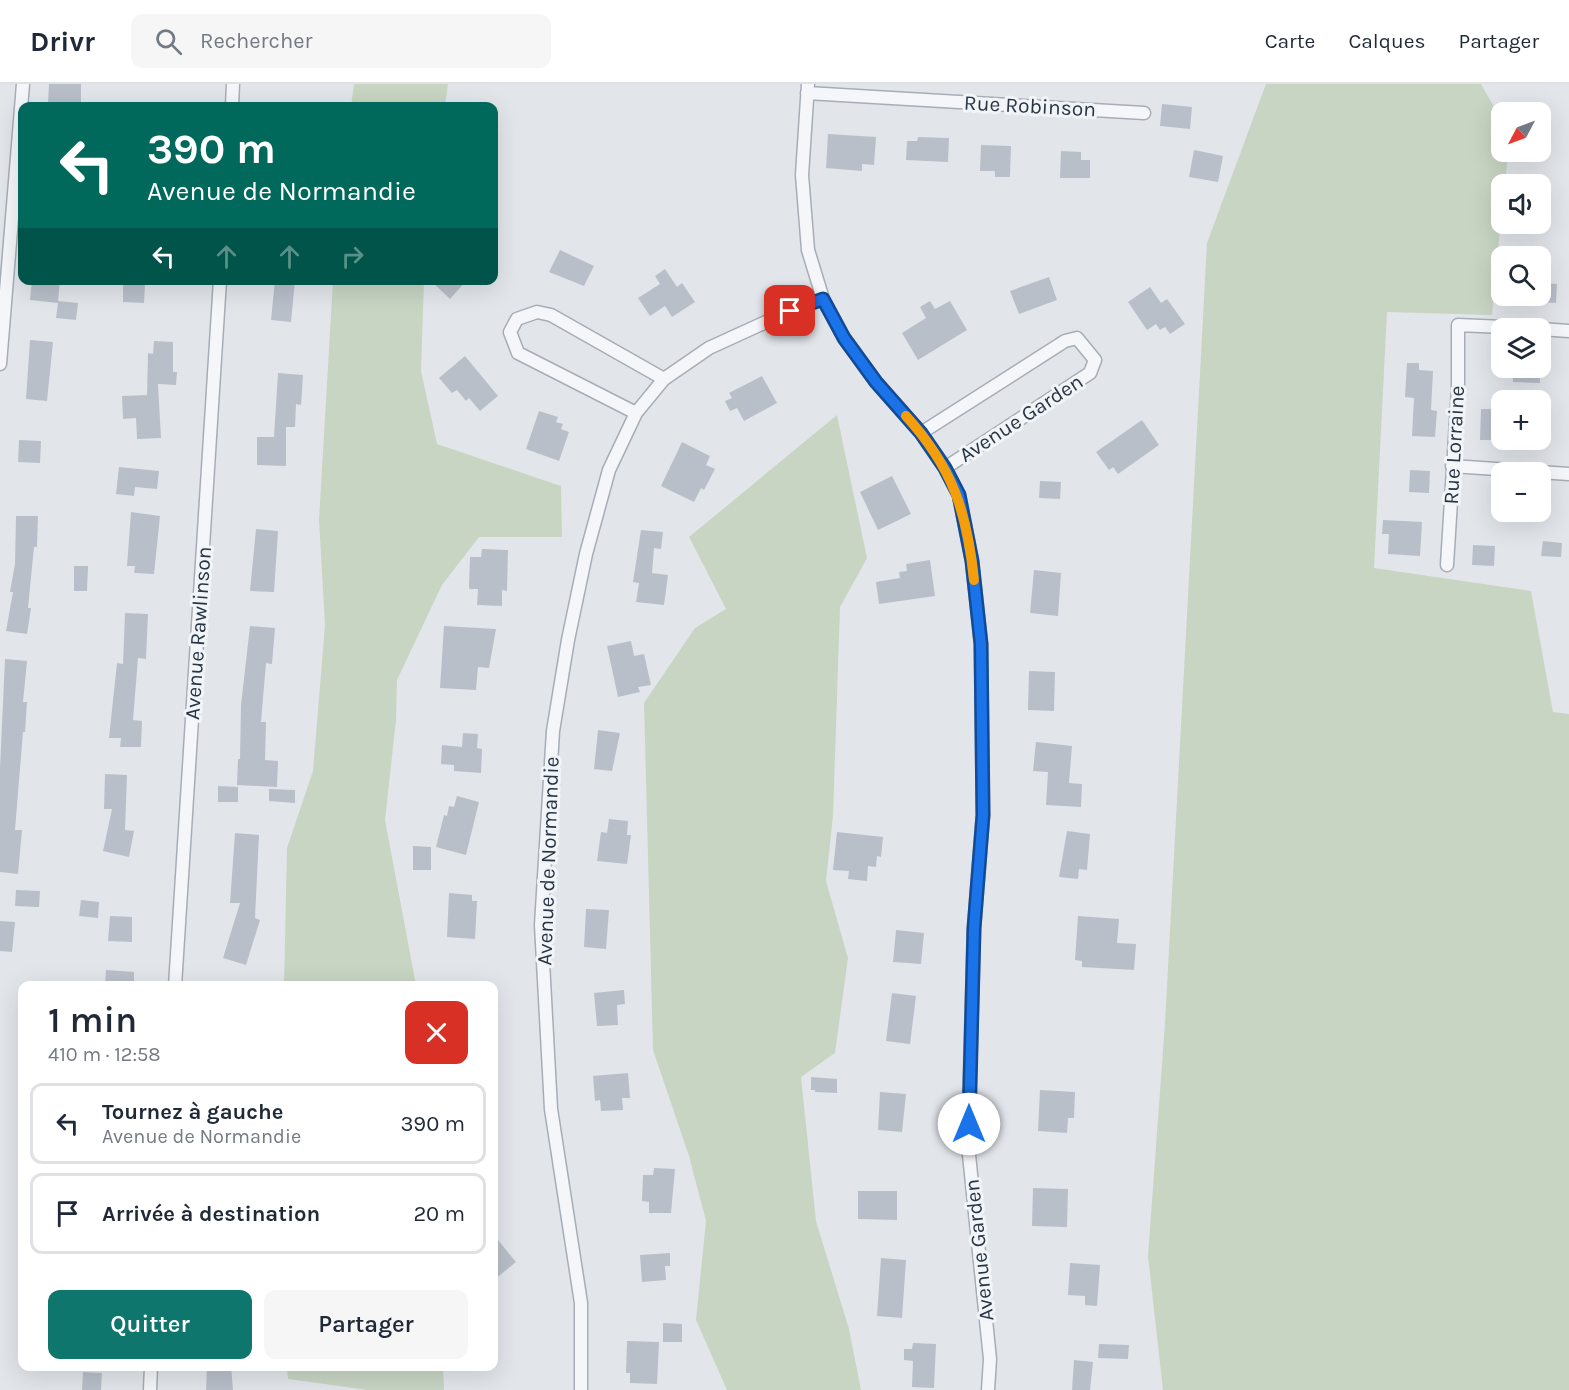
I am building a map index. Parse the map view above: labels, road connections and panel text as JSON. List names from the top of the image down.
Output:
{
  "streets": {
    "street": [
      "Rue Robinson",
      "Avenue Garden",
      "Rue Lorraine",
      "Avenue Rawlinson",
      "Avenue de Normandie"
    ]
  },
  "crossings": [
    ["Rue Robinson", "Avenue Garden"],
    ["Avenue Garden", "Avenue de Normandie"]
  ],
  "north": "bottom left",
  "page": {
    "header": "Drivr",
    "search": "Rechercher",
    "nav": ["Carte", "Calques", "Partager"],
    "map_buttons": ["+", "−"],
    "turn": ["390 m", "Avenue de Normandie"],
    "heading": ["1 min", "410 m · 12:58"],
    "list": [
      {
        "name": "Tournez à gauche",
        "note": "Avenue de Normandie",
        "value": "390 m"
      },
      {
        "name": "Arrivée à destination",
        "value": "20 m"
      }
    ],
    "buttons": ["Quitter", "Partager"]
  }
}
